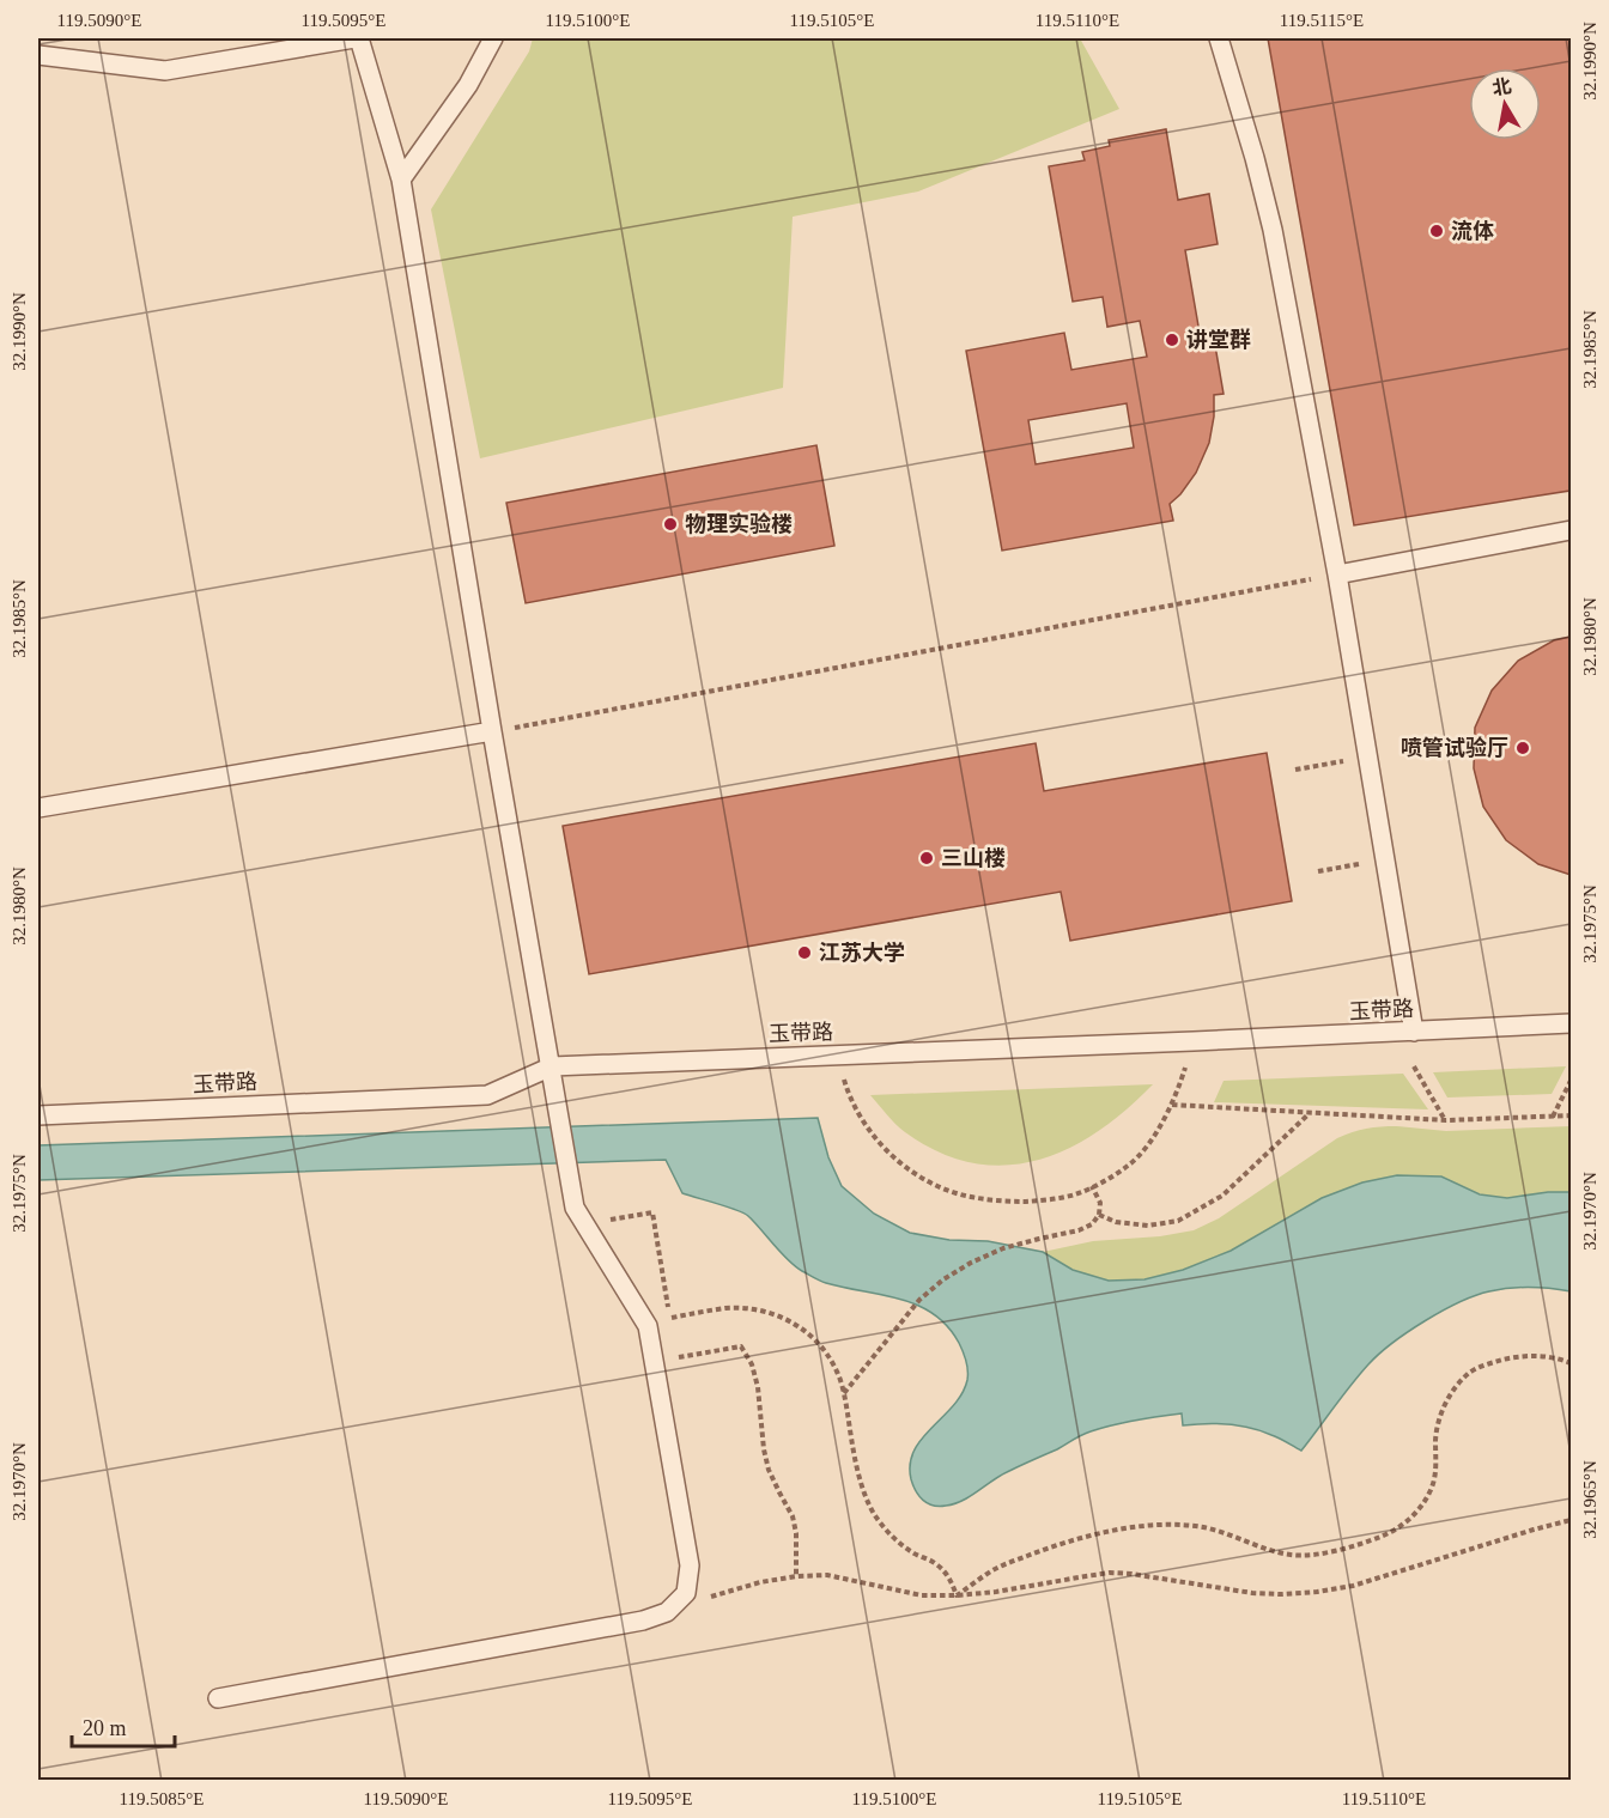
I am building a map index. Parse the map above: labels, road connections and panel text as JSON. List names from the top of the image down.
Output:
{
  "streets": {
    "lane": ["玉带路"]
  },
  "places": [
    "流体",
    "讲堂群",
    "物理实验楼",
    "喷管试验厅",
    "三山楼",
    "江苏大学"
  ],
  "scale_bar": "20 m",
  "north": "top",
  "coordinates": [
    "119.5090°E",
    "119.5095°E",
    "119.5100°E",
    "119.5105°E",
    "119.5110°E",
    "119.5115°E",
    "32.1990°N",
    "32.1985°N",
    "32.1980°N",
    "32.1975°N",
    "32.1970°N",
    "32.1965°N",
    "119.5085°E"
  ]
}
